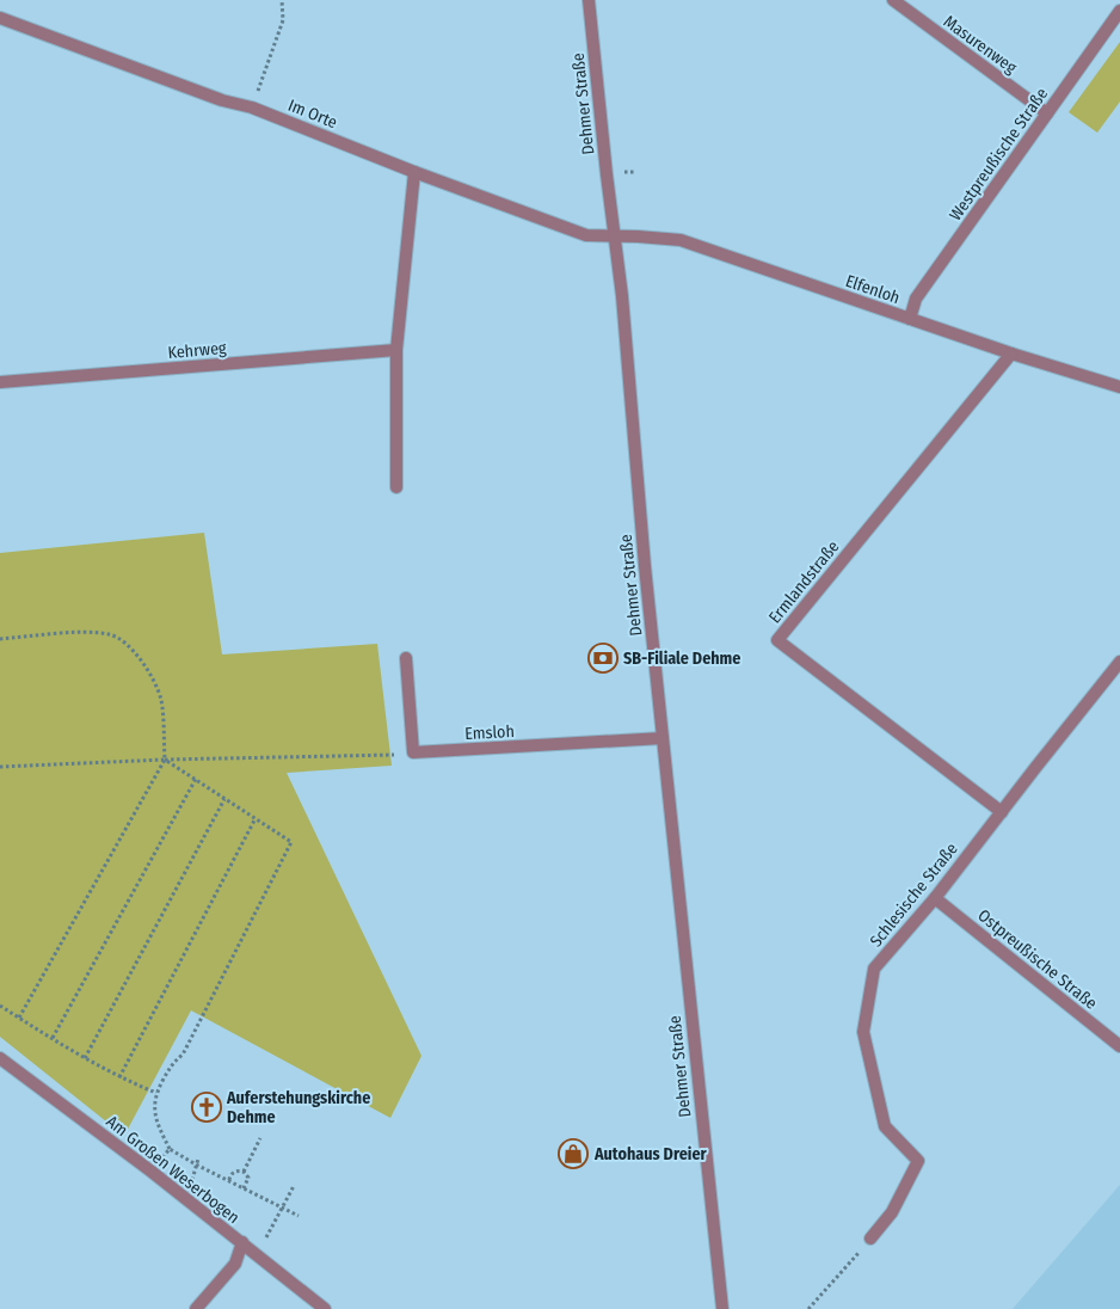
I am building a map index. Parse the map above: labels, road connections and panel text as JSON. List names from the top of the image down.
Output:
{
  "streets": {
    "street": [
      "Masurenweg",
      "Dehmer Straße",
      "Im Orte",
      "Westpreußische Straße",
      "Elfenloh",
      "Kehrweg",
      "Ermlandstraße",
      "Emsloh",
      "Schlesische Straße",
      "Ostpreußische Straße",
      "Am Großen Weserbogen"
    ]
  },
  "crossings": [
    ["Masurenweg", "Westpreußische Straße"],
    ["Dehmer Straße", "Im Orte"],
    ["Dehmer Straße", "Elfenloh"],
    ["Dehmer Straße", "Emsloh"],
    ["Im Orte", "Elfenloh"],
    ["Westpreußische Straße", "Elfenloh"],
    ["Elfenloh", "Ermlandstraße"],
    ["Ermlandstraße", "Schlesische Straße"],
    ["Schlesische Straße", "Ostpreußische Straße"]
  ],
  "places": {
    "bank": ["SB-Filiale Dehme"],
    "church": ["Auferstehungskirche Dehme"],
    "shop": ["Autohaus Dreier"]
  }
}
